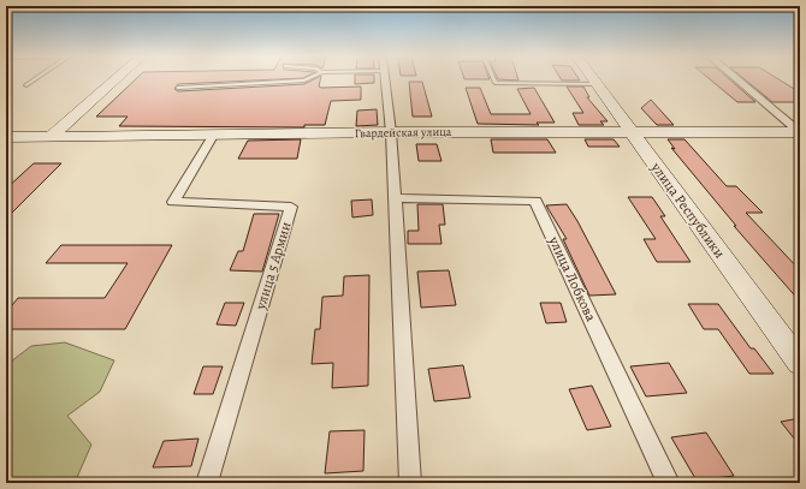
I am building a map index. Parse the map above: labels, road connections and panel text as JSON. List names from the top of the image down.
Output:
{
  "streets": {
    "main road": ["Гвардейская улица", "улица Республики"],
    "street": ["улица 5 Армии", "улица Лобкова"]
  },
  "crossings": [
    ["Гвардейская улица", "улица Республики"],
    ["Гвардейская улица", "улица 5 Армии"]
  ]
}
